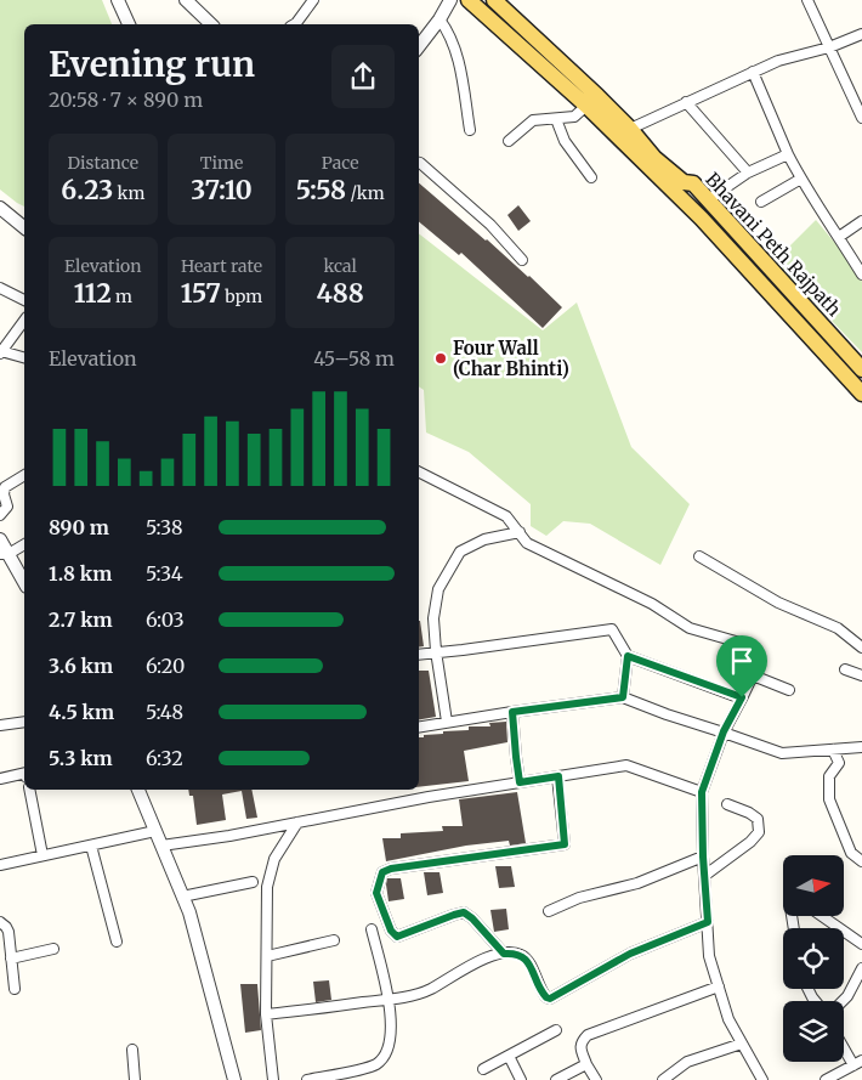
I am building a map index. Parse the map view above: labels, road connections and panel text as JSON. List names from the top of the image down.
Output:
{
  "streets": {
    "main road": ["Bhavani Peth Rajpath"]
  },
  "places": ["Four Wall (Char Bhinti)"],
  "north": "right",
  "page": {
    "heading": ["Evening run", "20:58 · 7 × 890 m"],
    "stats": [
      ["Distance", "6.23 km"],
      ["Time", "37:10"],
      ["Pace", "5:58 /km"],
      ["Elevation", "112 m"],
      ["Heart rate", "157 bpm"],
      ["kcal", "488"]
    ],
    "chart": ["Elevation", "45–58 m"],
    "list": [
      {
        "name": "890 m",
        "note": "5:38"
      },
      {
        "name": "1.8 km",
        "note": "5:34"
      },
      {
        "name": "2.7 km",
        "note": "6:03"
      },
      {
        "name": "3.6 km",
        "note": "6:20"
      },
      {
        "name": "4.5 km",
        "note": "5:48"
      },
      {
        "name": "5.3 km",
        "note": "6:32"
      }
    ]
  }
}
